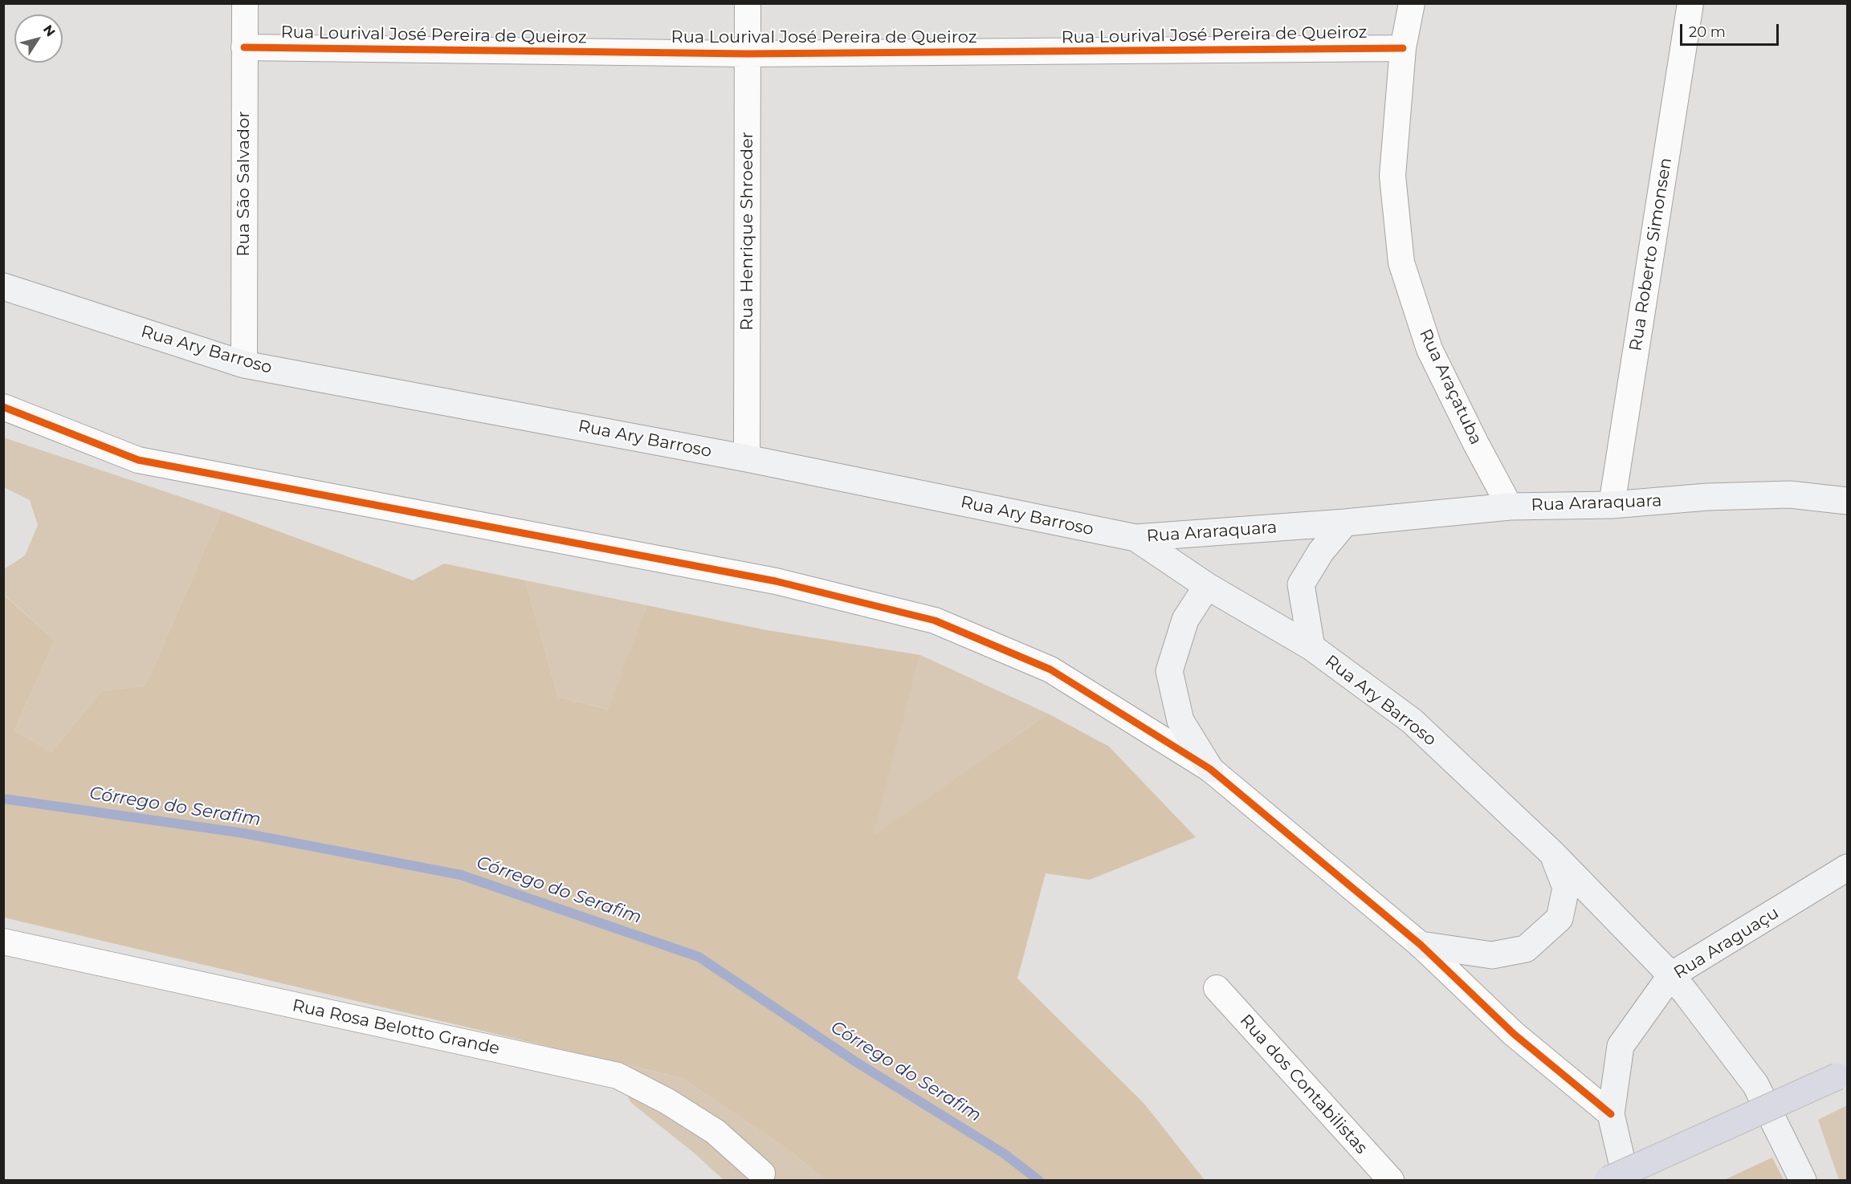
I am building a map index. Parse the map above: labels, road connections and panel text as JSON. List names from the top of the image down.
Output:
{
  "streets": {
    "main road": ["Rua Ary Barroso", "Rua Araraquara", "Rua Araguaçu"],
    "street": [
      "Rua Lourival José Pereira de Queiroz",
      "Rua São Salvador",
      "Rua Henrique Shroeder",
      "Rua Roberto Simonsen",
      "Rua Araçatuba",
      "Rua Rosa Belotto Grande",
      "Rua dos Contabilistas"
    ]
  },
  "crossings": [
    ["Rua Lourival José Pereira de Queiroz", "Rua São Salvador"],
    ["Rua Lourival José Pereira de Queiroz", "Rua Henrique Shroeder"],
    ["Rua Lourival José Pereira de Queiroz", "Rua Araçatuba"],
    ["Rua São Salvador", "Rua Ary Barroso"],
    ["Rua Henrique Shroeder", "Rua Ary Barroso"],
    ["Rua Roberto Simonsen", "Rua Araraquara"],
    ["Rua Ary Barroso", "Rua Araraquara"],
    ["Rua Ary Barroso", "Rua Araguaçu"],
    ["Rua Araçatuba", "Rua Araraquara"]
  ],
  "water": ["Córrego do Serafim"],
  "scale_bar": "20 m",
  "north": "top right"
}
